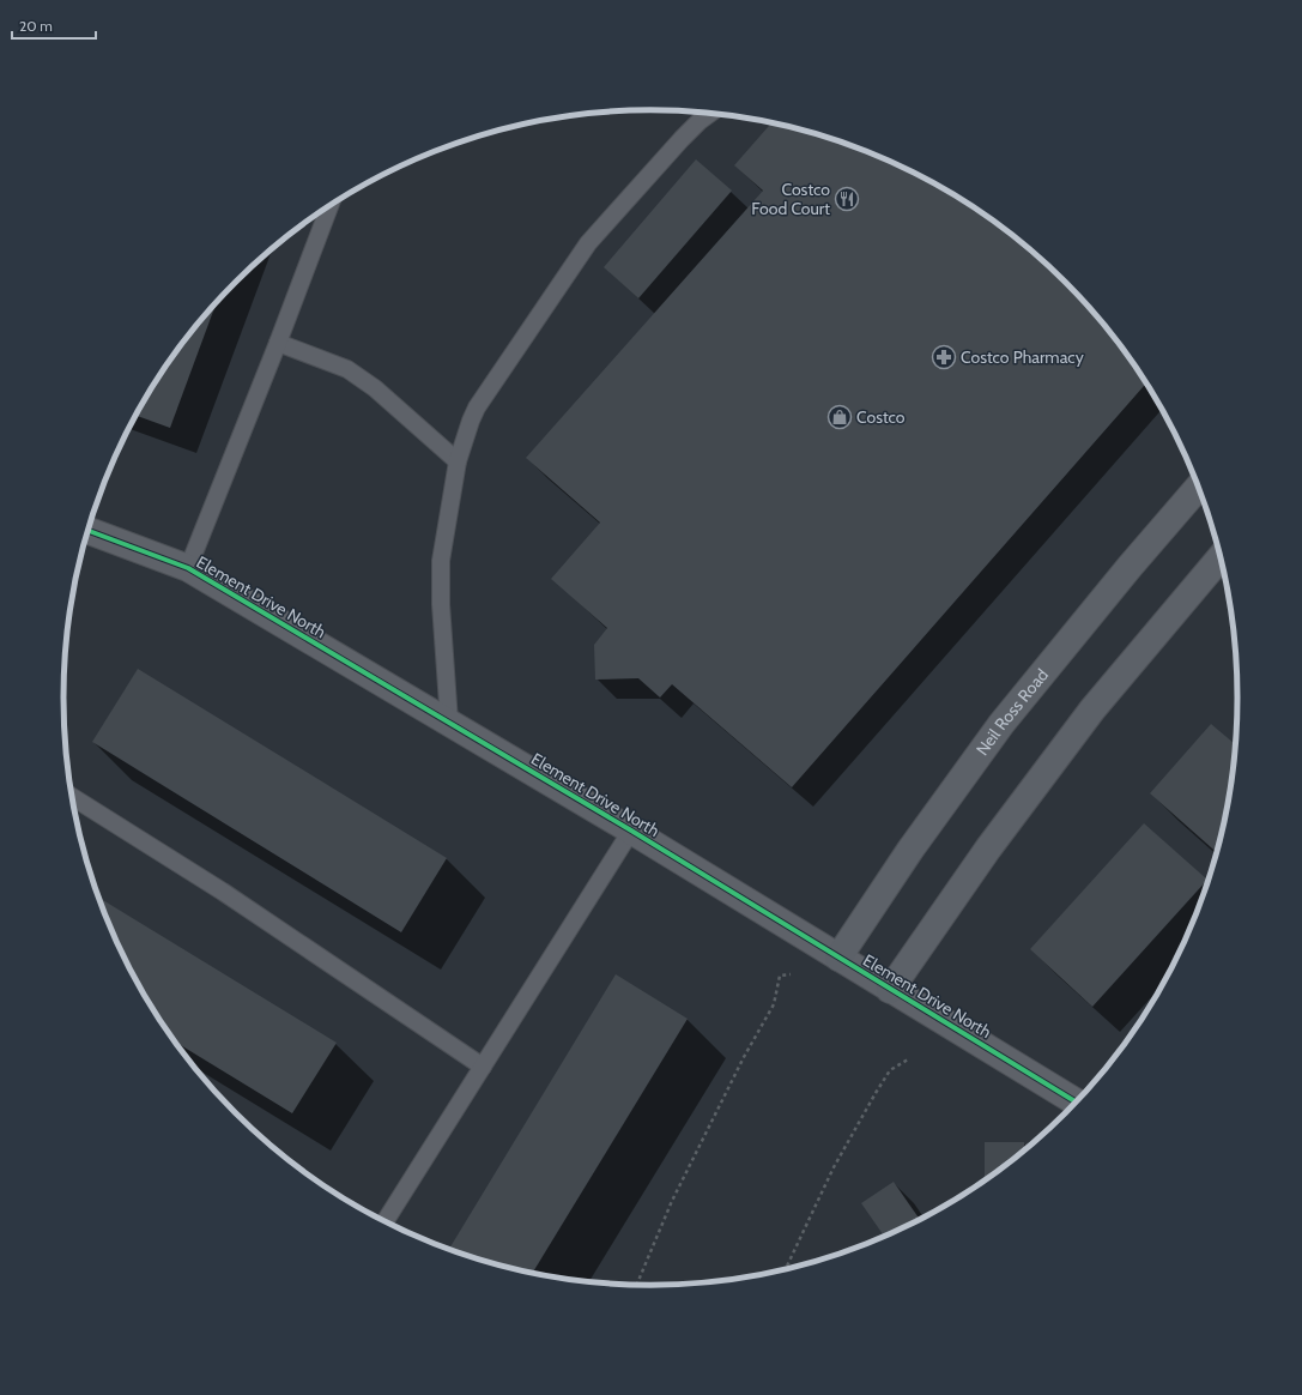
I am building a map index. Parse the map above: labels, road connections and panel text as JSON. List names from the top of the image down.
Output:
{
  "streets": {
    "main road": ["Neil Ross Road"],
    "street": ["Element Drive North"]
  },
  "crossings": [
    ["Element Drive North", "Neil Ross Road"]
  ],
  "places": {
    "restaurant": ["Costco Food Court"],
    "pharmacy": ["Costco Pharmacy"],
    "shop": ["Costco"]
  },
  "scale_bar": "20 m"
}
